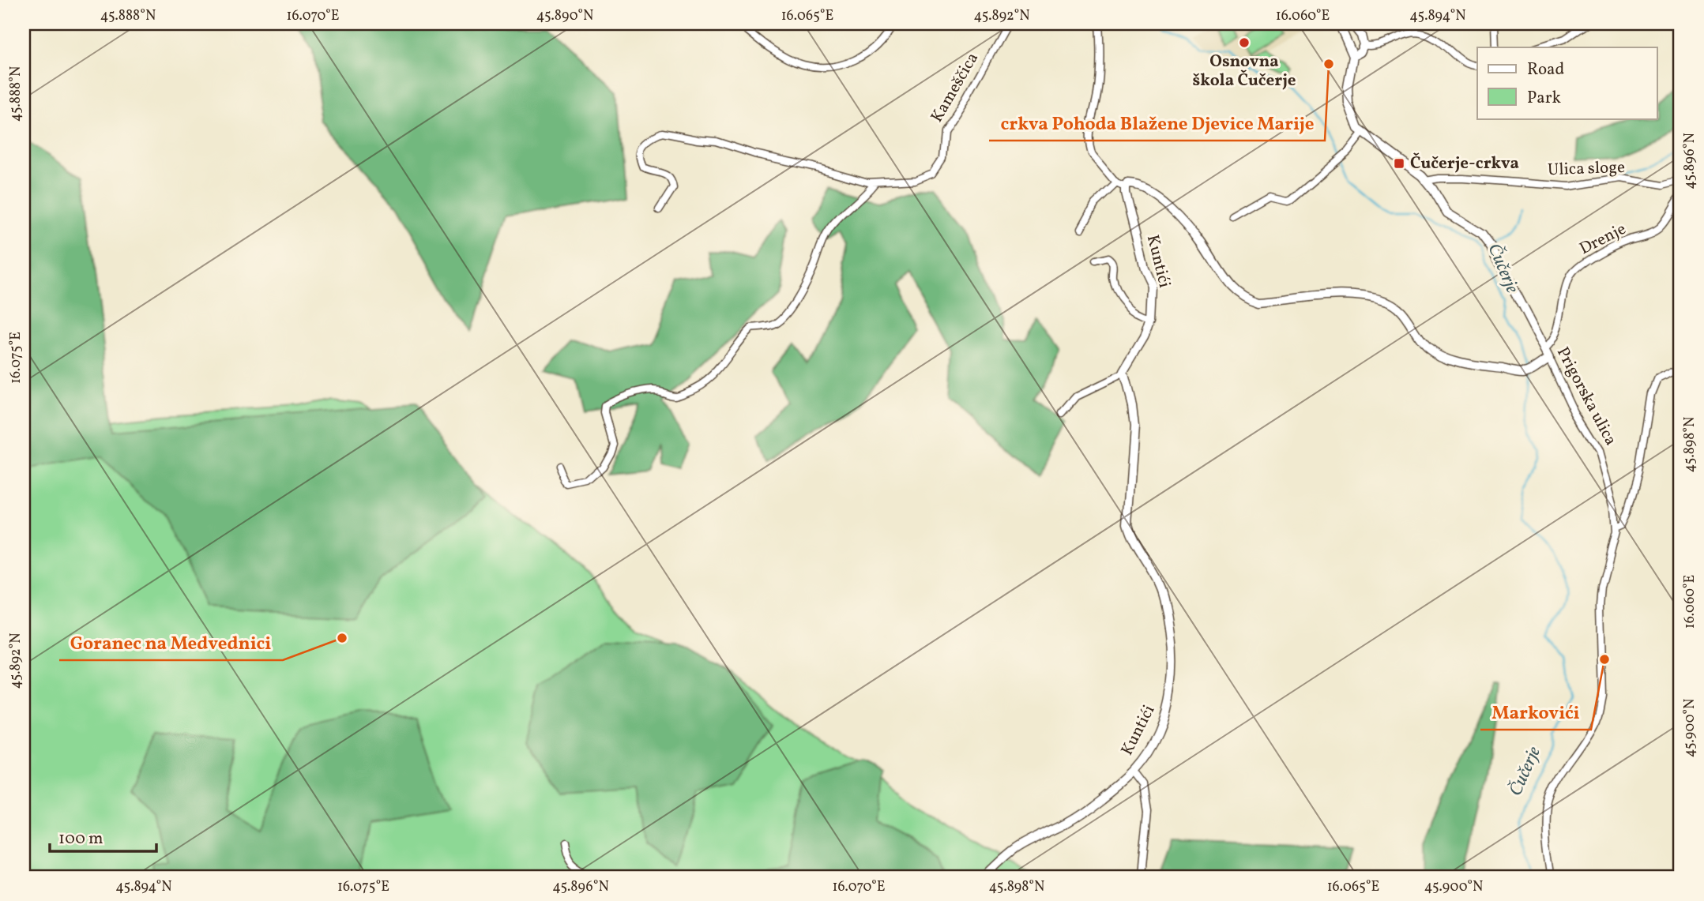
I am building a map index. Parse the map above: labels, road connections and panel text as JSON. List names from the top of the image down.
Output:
{
  "streets": {
    "street": [
      "Kameščica",
      "Ulica sloge",
      "Drenje",
      "Kuntići",
      "Prigorska ulica"
    ]
  },
  "crossings": [
    ["Ulica sloge", "Prigorska ulica"],
    ["Drenje", "Prigorska ulica"],
    ["Kuntići", "Prigorska ulica"]
  ],
  "water": ["Čučerje"],
  "places": {
    "other": [
      "Osnovna škola Čučerje",
      "crkva Pohoda Blažene Djevice Marije",
      "Goranec na Medvednici",
      "Markovići"
    ],
    "transit": ["Čučerje-crkva"]
  },
  "legend": ["Road", "Park"],
  "scale_bar": "100 m",
  "coordinates": [
    "45.888°N",
    "16.070°E",
    "45.890°N",
    "16.065°E",
    "45.892°N",
    "16.060°E",
    "45.894°N",
    "45.896°N",
    "16.075°E",
    "45.898°N",
    "45.900°N"
  ]
}
